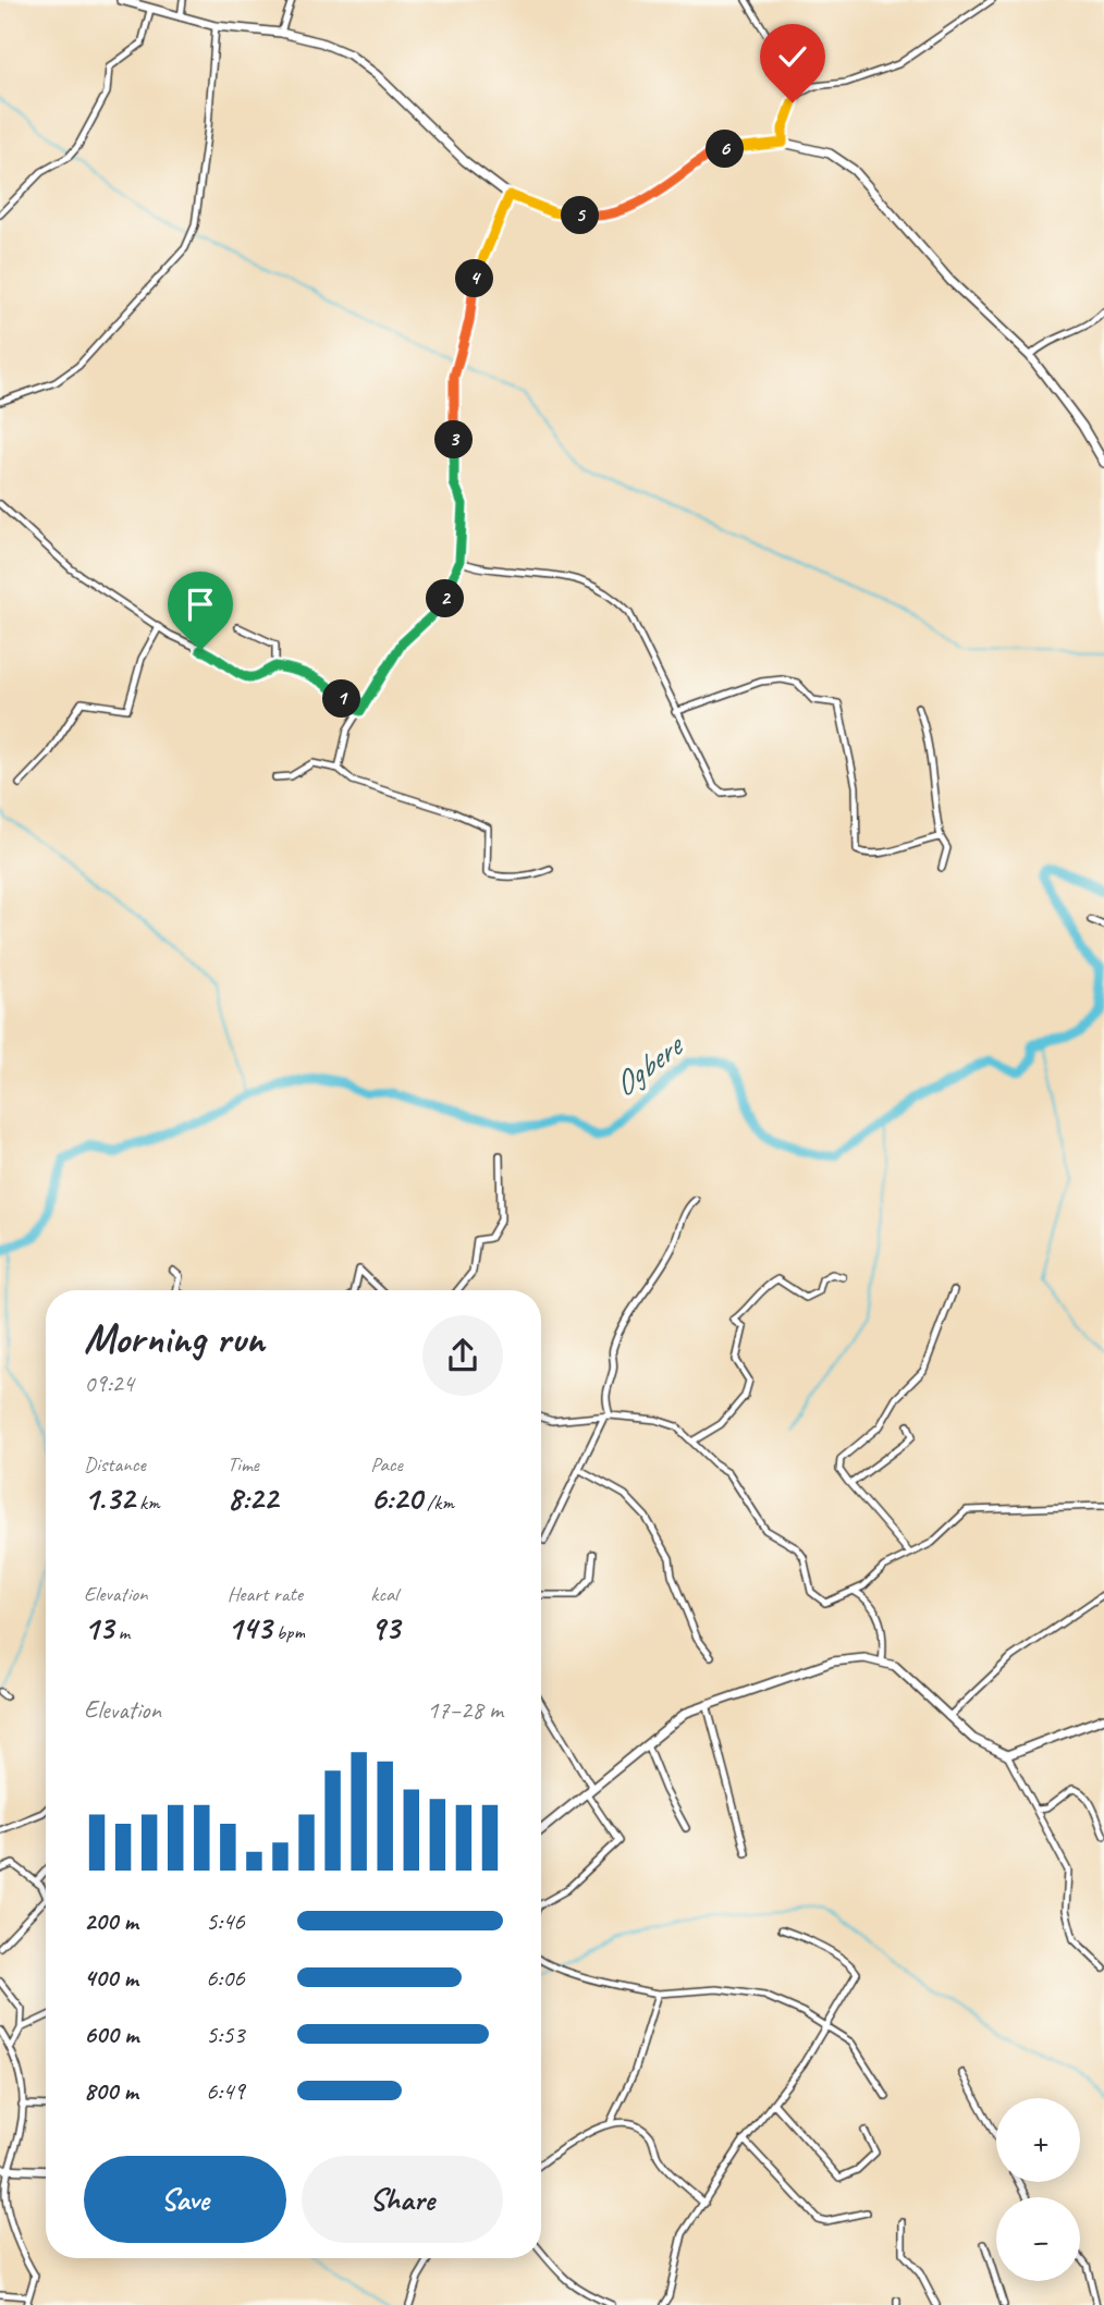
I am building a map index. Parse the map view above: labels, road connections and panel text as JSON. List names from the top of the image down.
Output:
{
  "water": ["Ogbere"],
  "page": {
    "pins": [
      "6",
      "5",
      "4",
      "3",
      "2",
      "1"
    ],
    "heading": ["Morning run", "09:24"],
    "stats": [
      ["Distance", "1.32 km"],
      ["Time", "8:22"],
      ["Pace", "6:20 /km"],
      ["Elevation", "13 m"],
      ["Heart rate", "143 bpm"],
      ["kcal", "93"]
    ],
    "chart": ["Elevation", "17–28 m"],
    "list": [
      {
        "name": "200 m",
        "note": "5:46"
      },
      {
        "name": "400 m",
        "note": "6:06"
      },
      {
        "name": "600 m",
        "note": "5:53"
      },
      {
        "name": "800 m",
        "note": "6:49"
      }
    ],
    "map_buttons": ["+", "−"],
    "buttons": ["Save", "Share"]
  }
}
